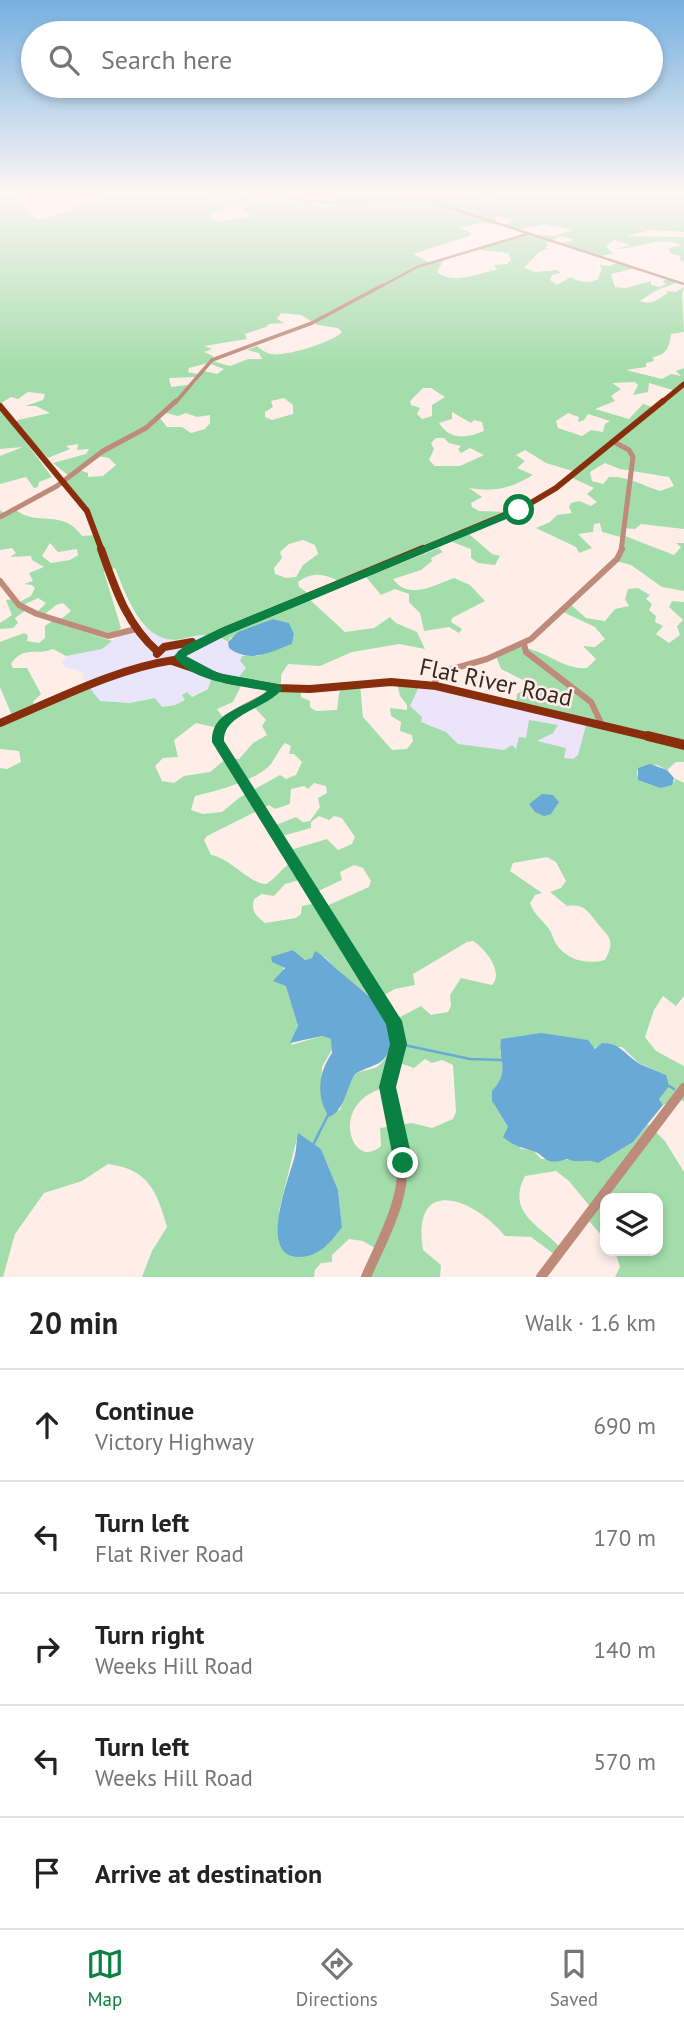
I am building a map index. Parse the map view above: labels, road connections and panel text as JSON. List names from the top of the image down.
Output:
{
  "streets": {
    "main road": ["Flat River Road"]
  },
  "page": {
    "search": "Search here",
    "heading": ["20 min", "Walk · 1.6 km"],
    "list": [
      ["Continue", "Victory Highway", "690 m"],
      ["Turn left", "Flat River Road", "170 m"],
      ["Turn right", "Weeks Hill Road", "140 m"],
      ["Turn left", "Weeks Hill Road", "570 m"],
      "Arrive at destination"
    ],
    "nav": ["Map", "Directions", "Saved"]
  }
}
